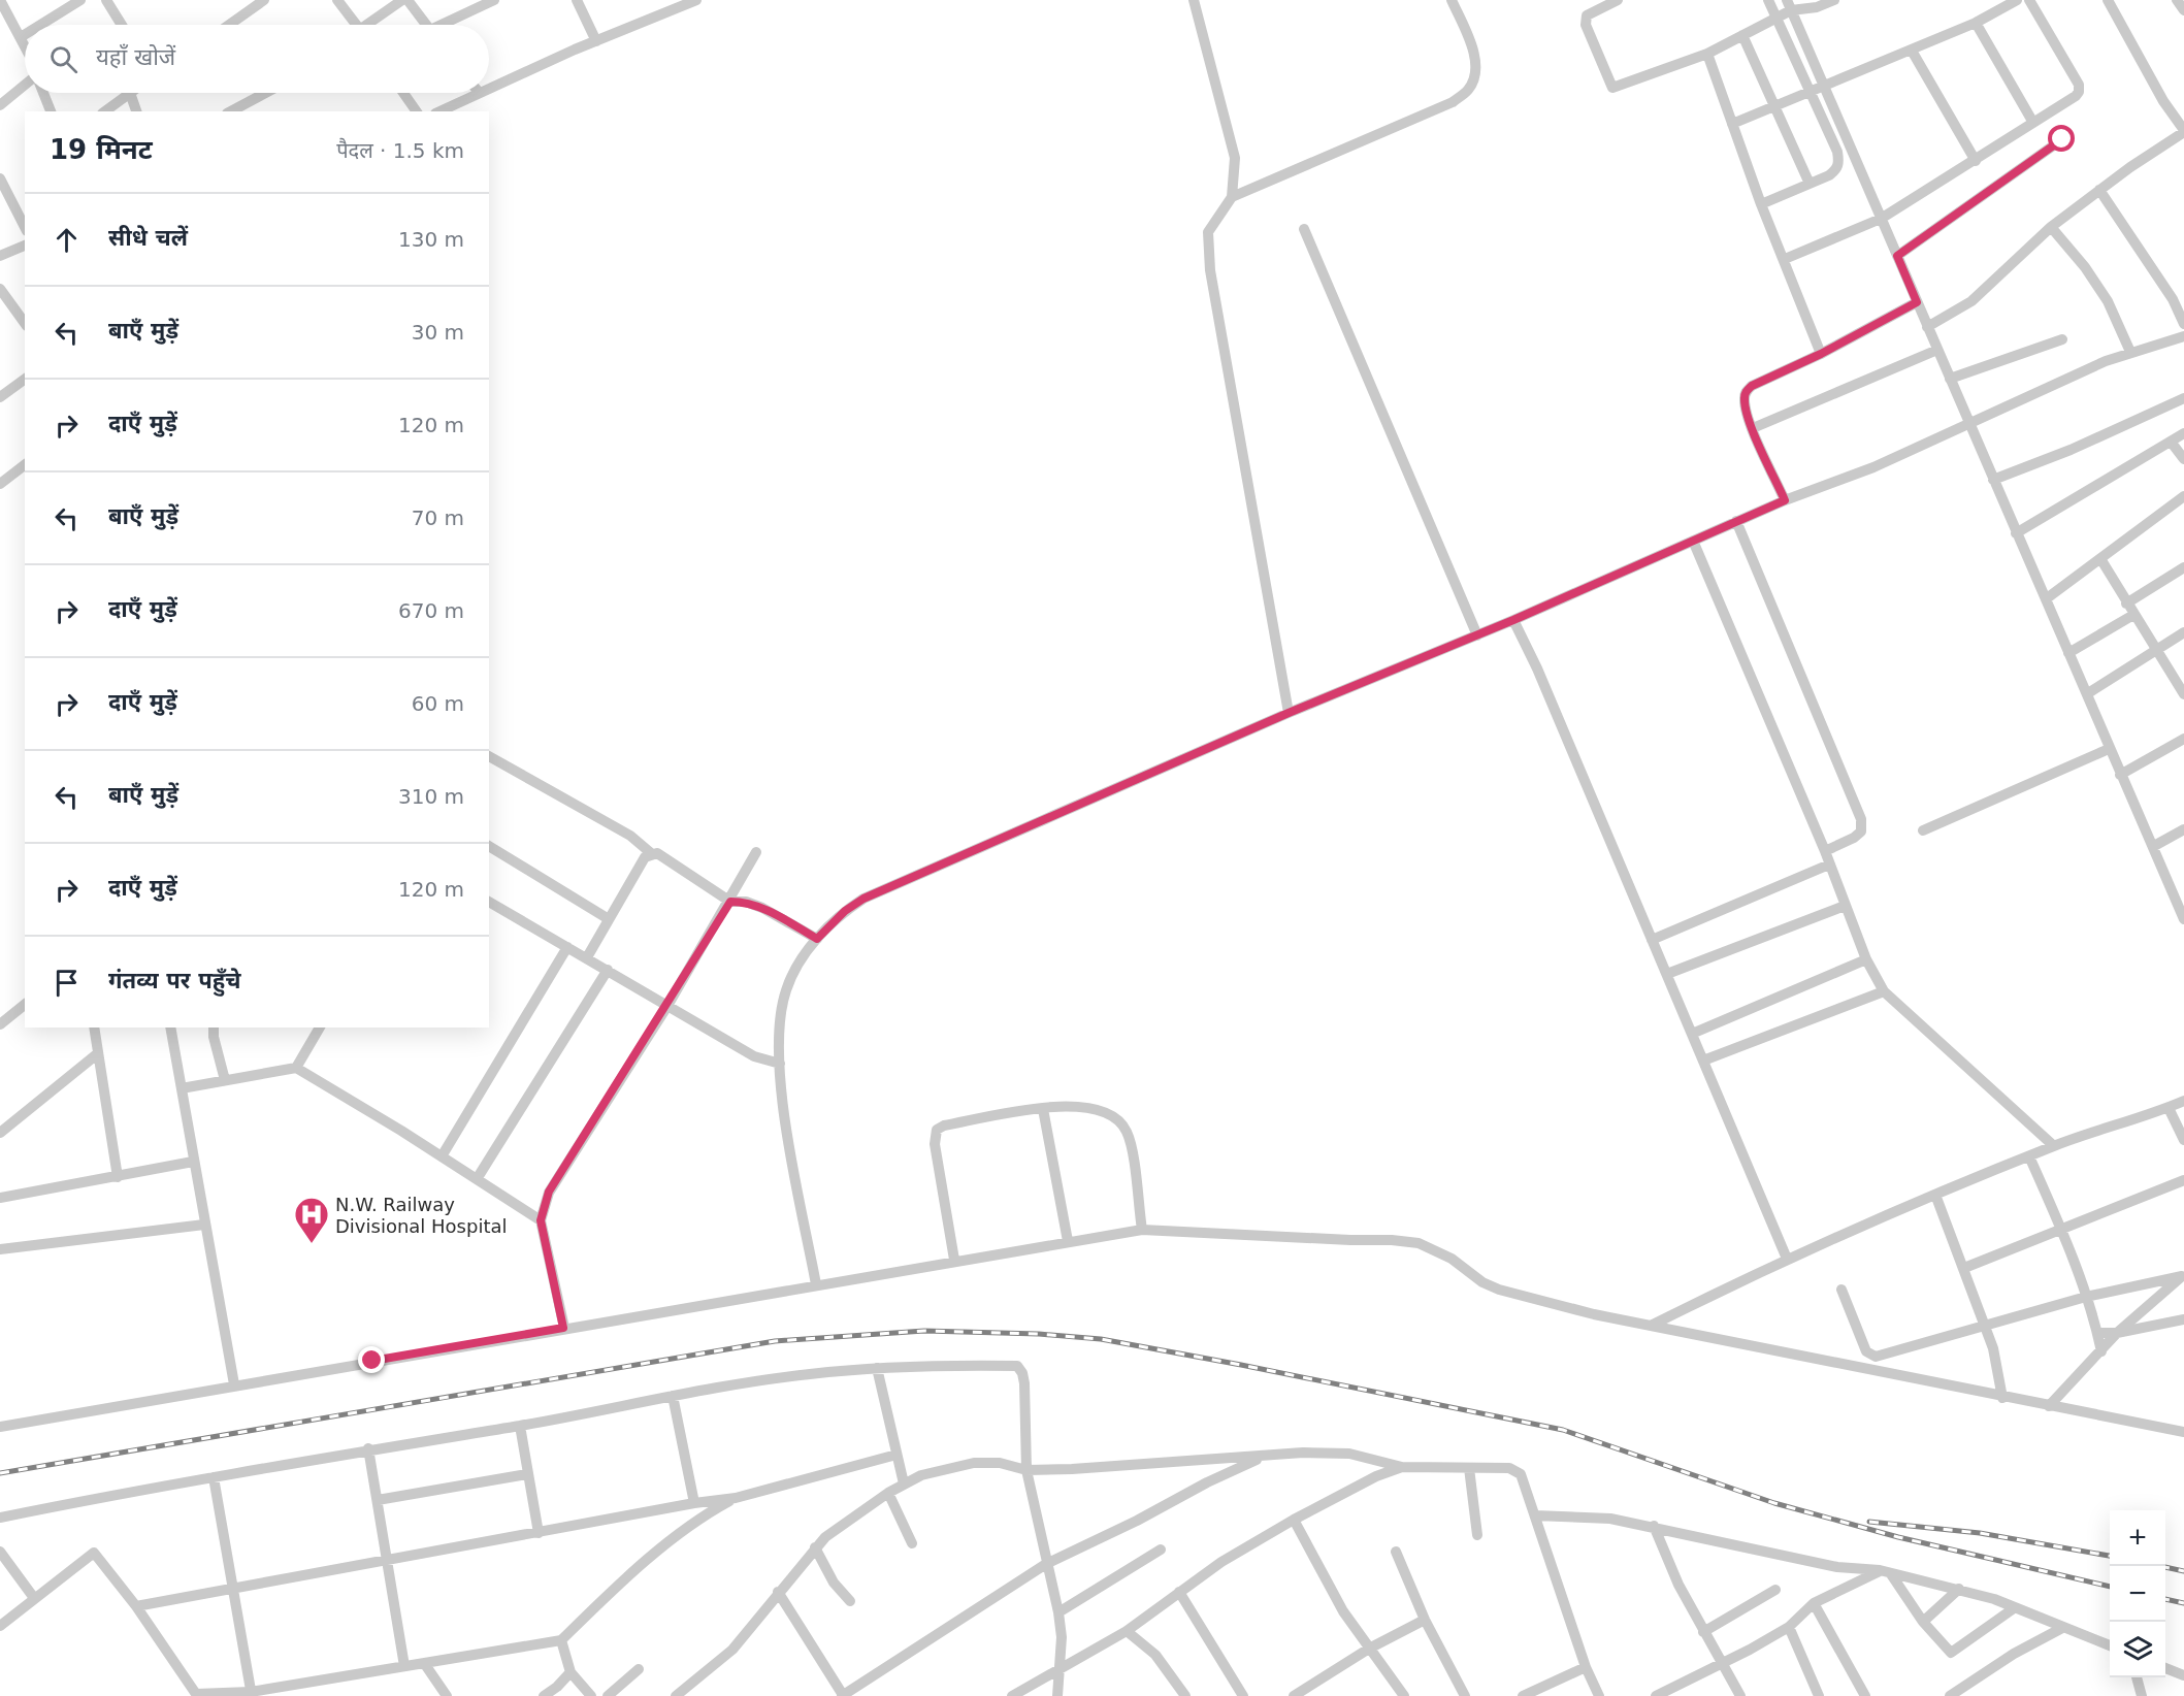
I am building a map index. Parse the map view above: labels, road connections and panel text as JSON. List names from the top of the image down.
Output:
{
  "places": {
    "hospital": ["N.W. Railway Divisional Hospital"]
  },
  "page": {
    "search": "यहाँ खोजें",
    "heading": ["19 मिनट", "पैदल · 1.5 km"],
    "list": [
      ["सीधे चलें", "130 m"],
      ["बाएँ मुड़ें", "30 m"],
      ["दाएँ मुड़ें", "120 m"],
      ["बाएँ मुड़ें", "70 m"],
      ["दाएँ मुड़ें", "670 m"],
      ["दाएँ मुड़ें", "60 m"],
      ["बाएँ मुड़ें", "310 m"],
      ["दाएँ मुड़ें", "120 m"],
      "गंतव्य पर पहुँचे"
    ],
    "map_buttons": ["+", "−"]
  }
}
